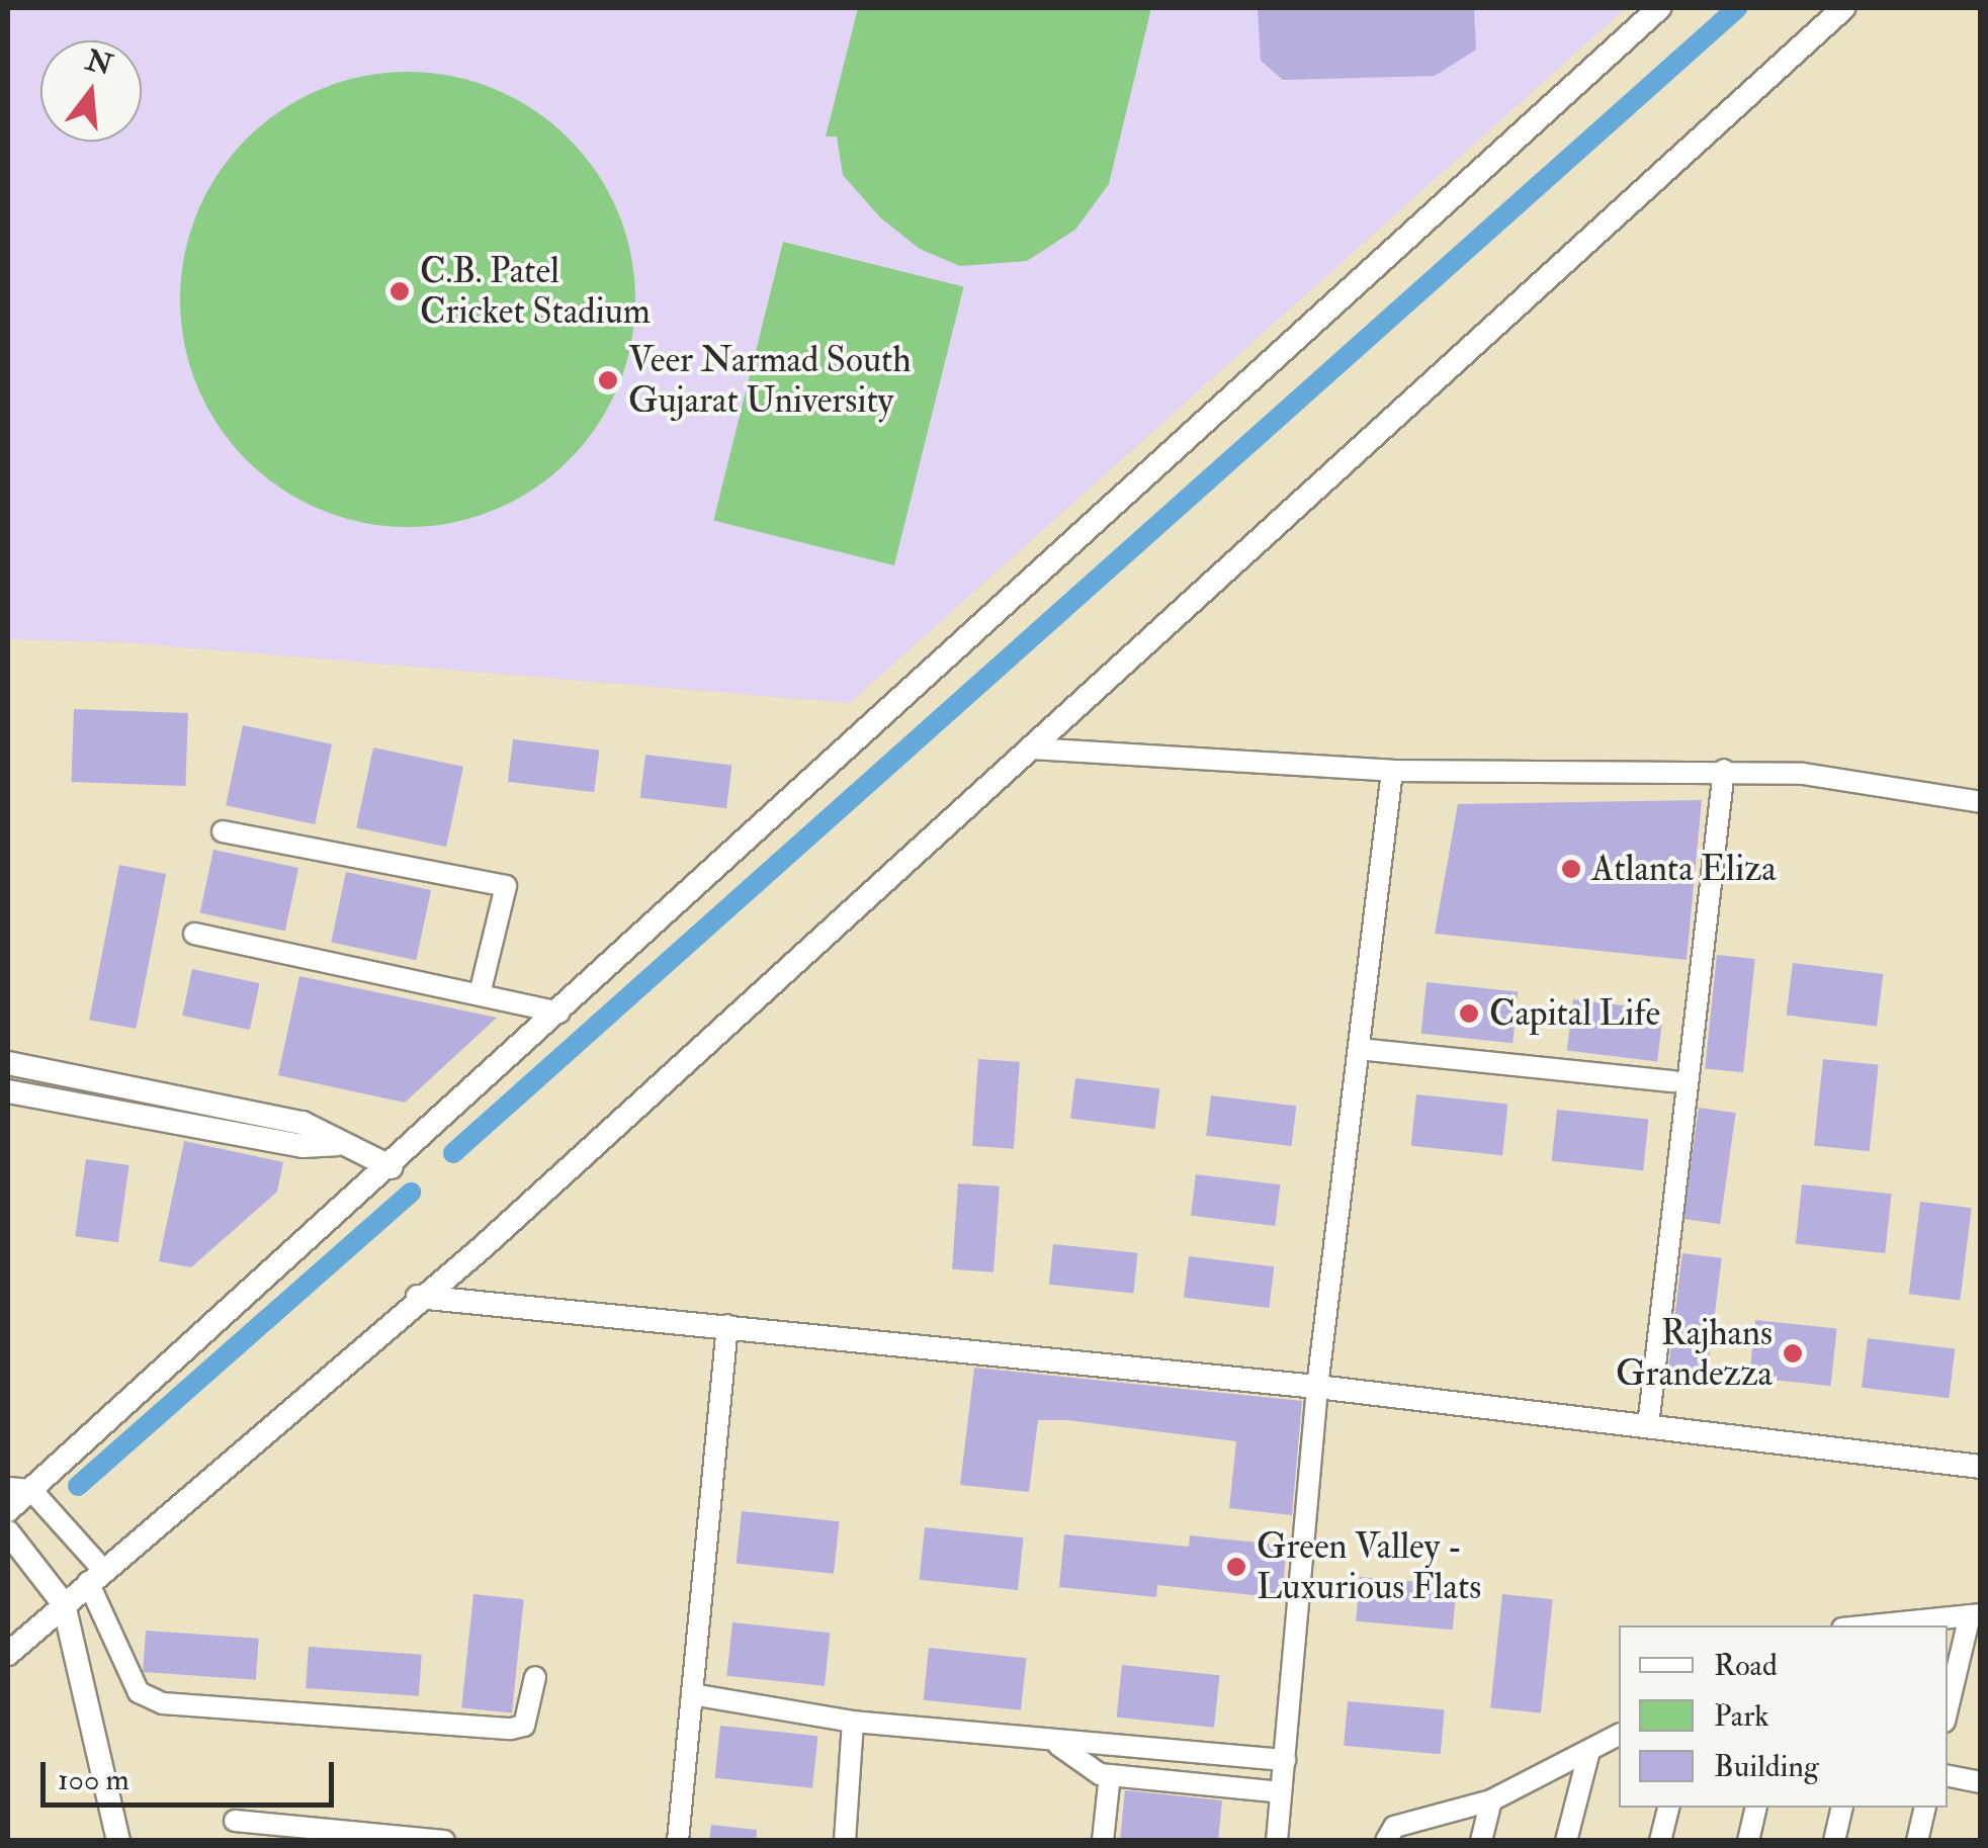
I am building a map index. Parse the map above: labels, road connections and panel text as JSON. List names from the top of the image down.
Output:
{
  "places": [
    "C.B. Patel Cricket Stadium",
    "Veer Narmad South Gujarat University",
    "Atlanta Eliza",
    "Capital Life",
    "Rajhans Grandezza",
    "Green Valley - Luxurious Flats"
  ],
  "legend": ["Road", "Park", "Building"],
  "scale_bar": "100 m",
  "north": "top"
}
